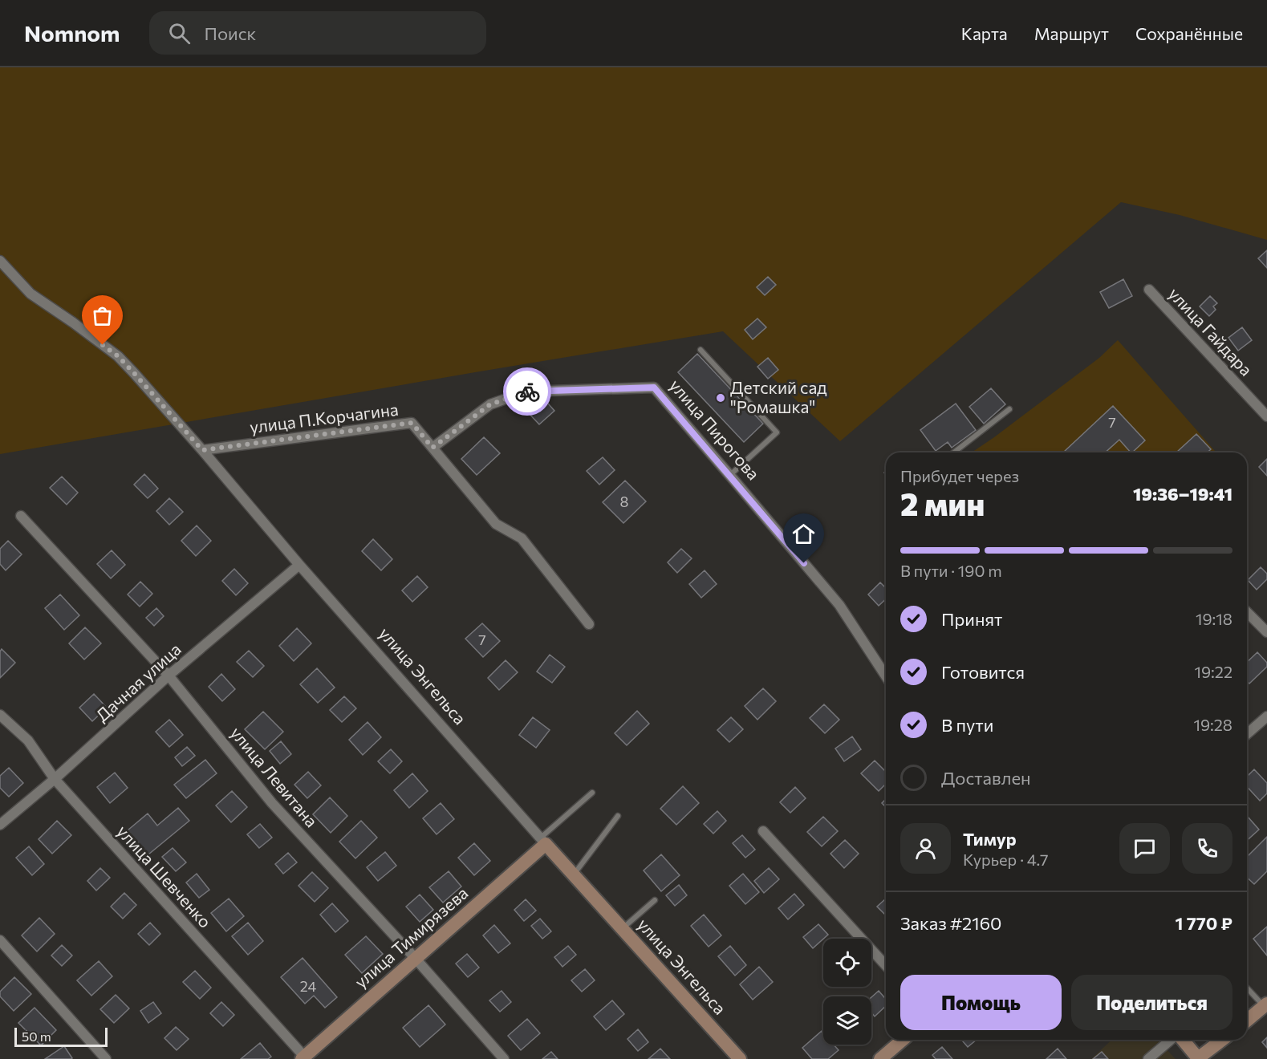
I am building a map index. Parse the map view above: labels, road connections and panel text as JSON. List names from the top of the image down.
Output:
{
  "streets": {
    "street": [
      "улица Гайдара",
      "улица П.Корчагина",
      "улица Пирогова",
      "улица Энгельса",
      "Дачная улица",
      "улица Левитана",
      "улица Шевченко",
      "улица Тимирязева"
    ]
  },
  "crossings": [
    ["улица П.Корчагина", "улица Пирогова"],
    ["улица П.Корчагина", "улица Энгельса"],
    ["улица Энгельса", "Дачная улица"],
    ["улица Энгельса", "улица Тимирязева"],
    ["Дачная улица", "улица Левитана"],
    ["Дачная улица", "улица Шевченко"],
    ["улица Левитана", "улица Тимирязева"],
    ["улица Шевченко", "улица Тимирязева"]
  ],
  "places": ["Детский сад \"Ромашка\""],
  "house_numbers": [
    "7",
    "8",
    "7",
    "24"
  ],
  "scale_bar": "50 m",
  "page": {
    "header": "Nomnom",
    "search": "Поиск",
    "nav": ["Карта", "Маршрут", "Сохранённые"],
    "heading": ["2 мин", "Прибудет через", "19:36–19:41"],
    "panel": [
      "Тимур",
      "Курьер · 4.7",
      "Заказ #2160",
      "1 770 ₽"
    ],
    "bar": "В пути · 190 m",
    "list": [
      ["Принят", "19:18"],
      ["Готовится", "19:22"],
      ["В пути", "19:28"],
      "Доставлен"
    ],
    "buttons": ["Помощь", "Поделиться"],
    "scale": "50 m"
  }
}
